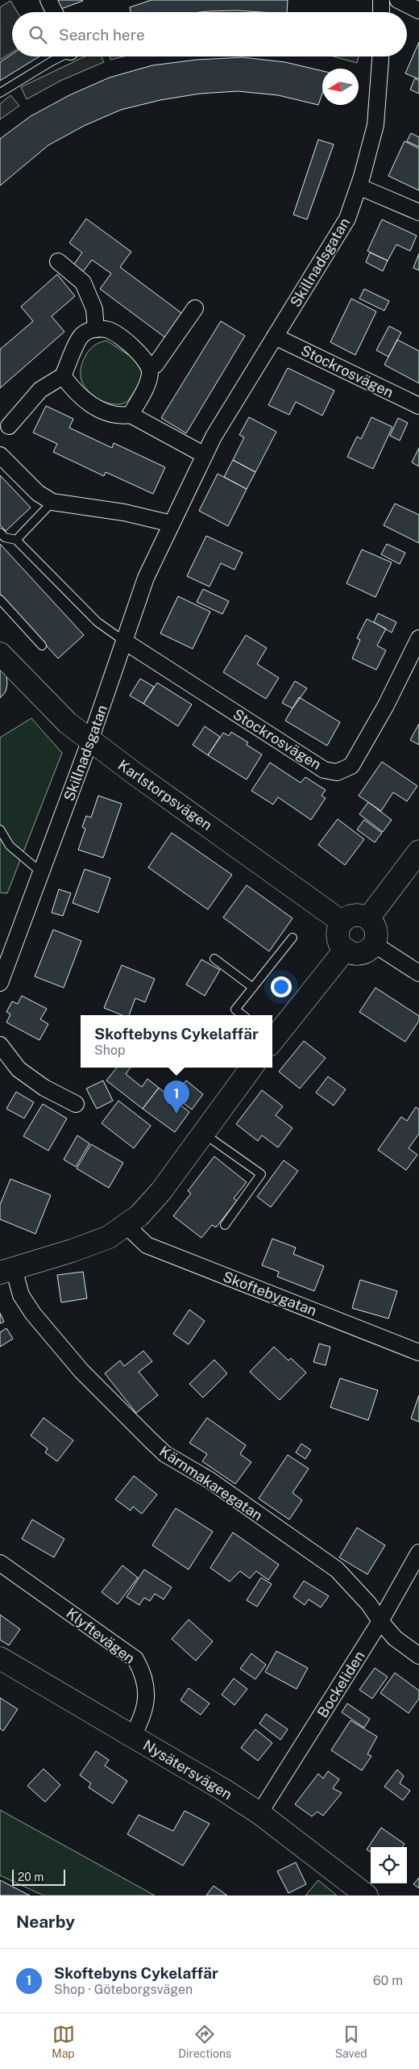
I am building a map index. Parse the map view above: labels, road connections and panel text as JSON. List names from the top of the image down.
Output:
{
  "streets": {
    "street": [
      "Skillnadsgatan",
      "Stockrosvägen",
      "Karlstorpsvägen",
      "Skoftebygatan",
      "Kärnmakaregatan",
      "Klyftevägen",
      "Bockeliden",
      "Nysätersvägen"
    ]
  },
  "crossings": [
    ["Skillnadsgatan", "Stockrosvägen"],
    ["Skillnadsgatan", "Karlstorpsvägen"],
    ["Kärnmakaregatan", "Bockeliden"],
    ["Klyftevägen", "Nysätersvägen"],
    ["Bockeliden", "Nysätersvägen"]
  ],
  "scale_bar": "20 m",
  "north": "left",
  "page": {
    "search": "Search here",
    "popup": ["Skoftebyns Cykelaffär", "Shop"],
    "pins": "1",
    "scale": "20 m",
    "heading": "Nearby",
    "list": [
      {
        "mark": "1",
        "name": "Skoftebyns Cykelaffär",
        "note": "Shop · Göteborgsvägen",
        "value": "60 m"
      }
    ],
    "nav": ["Map", "Directions", "Saved"]
  }
}
